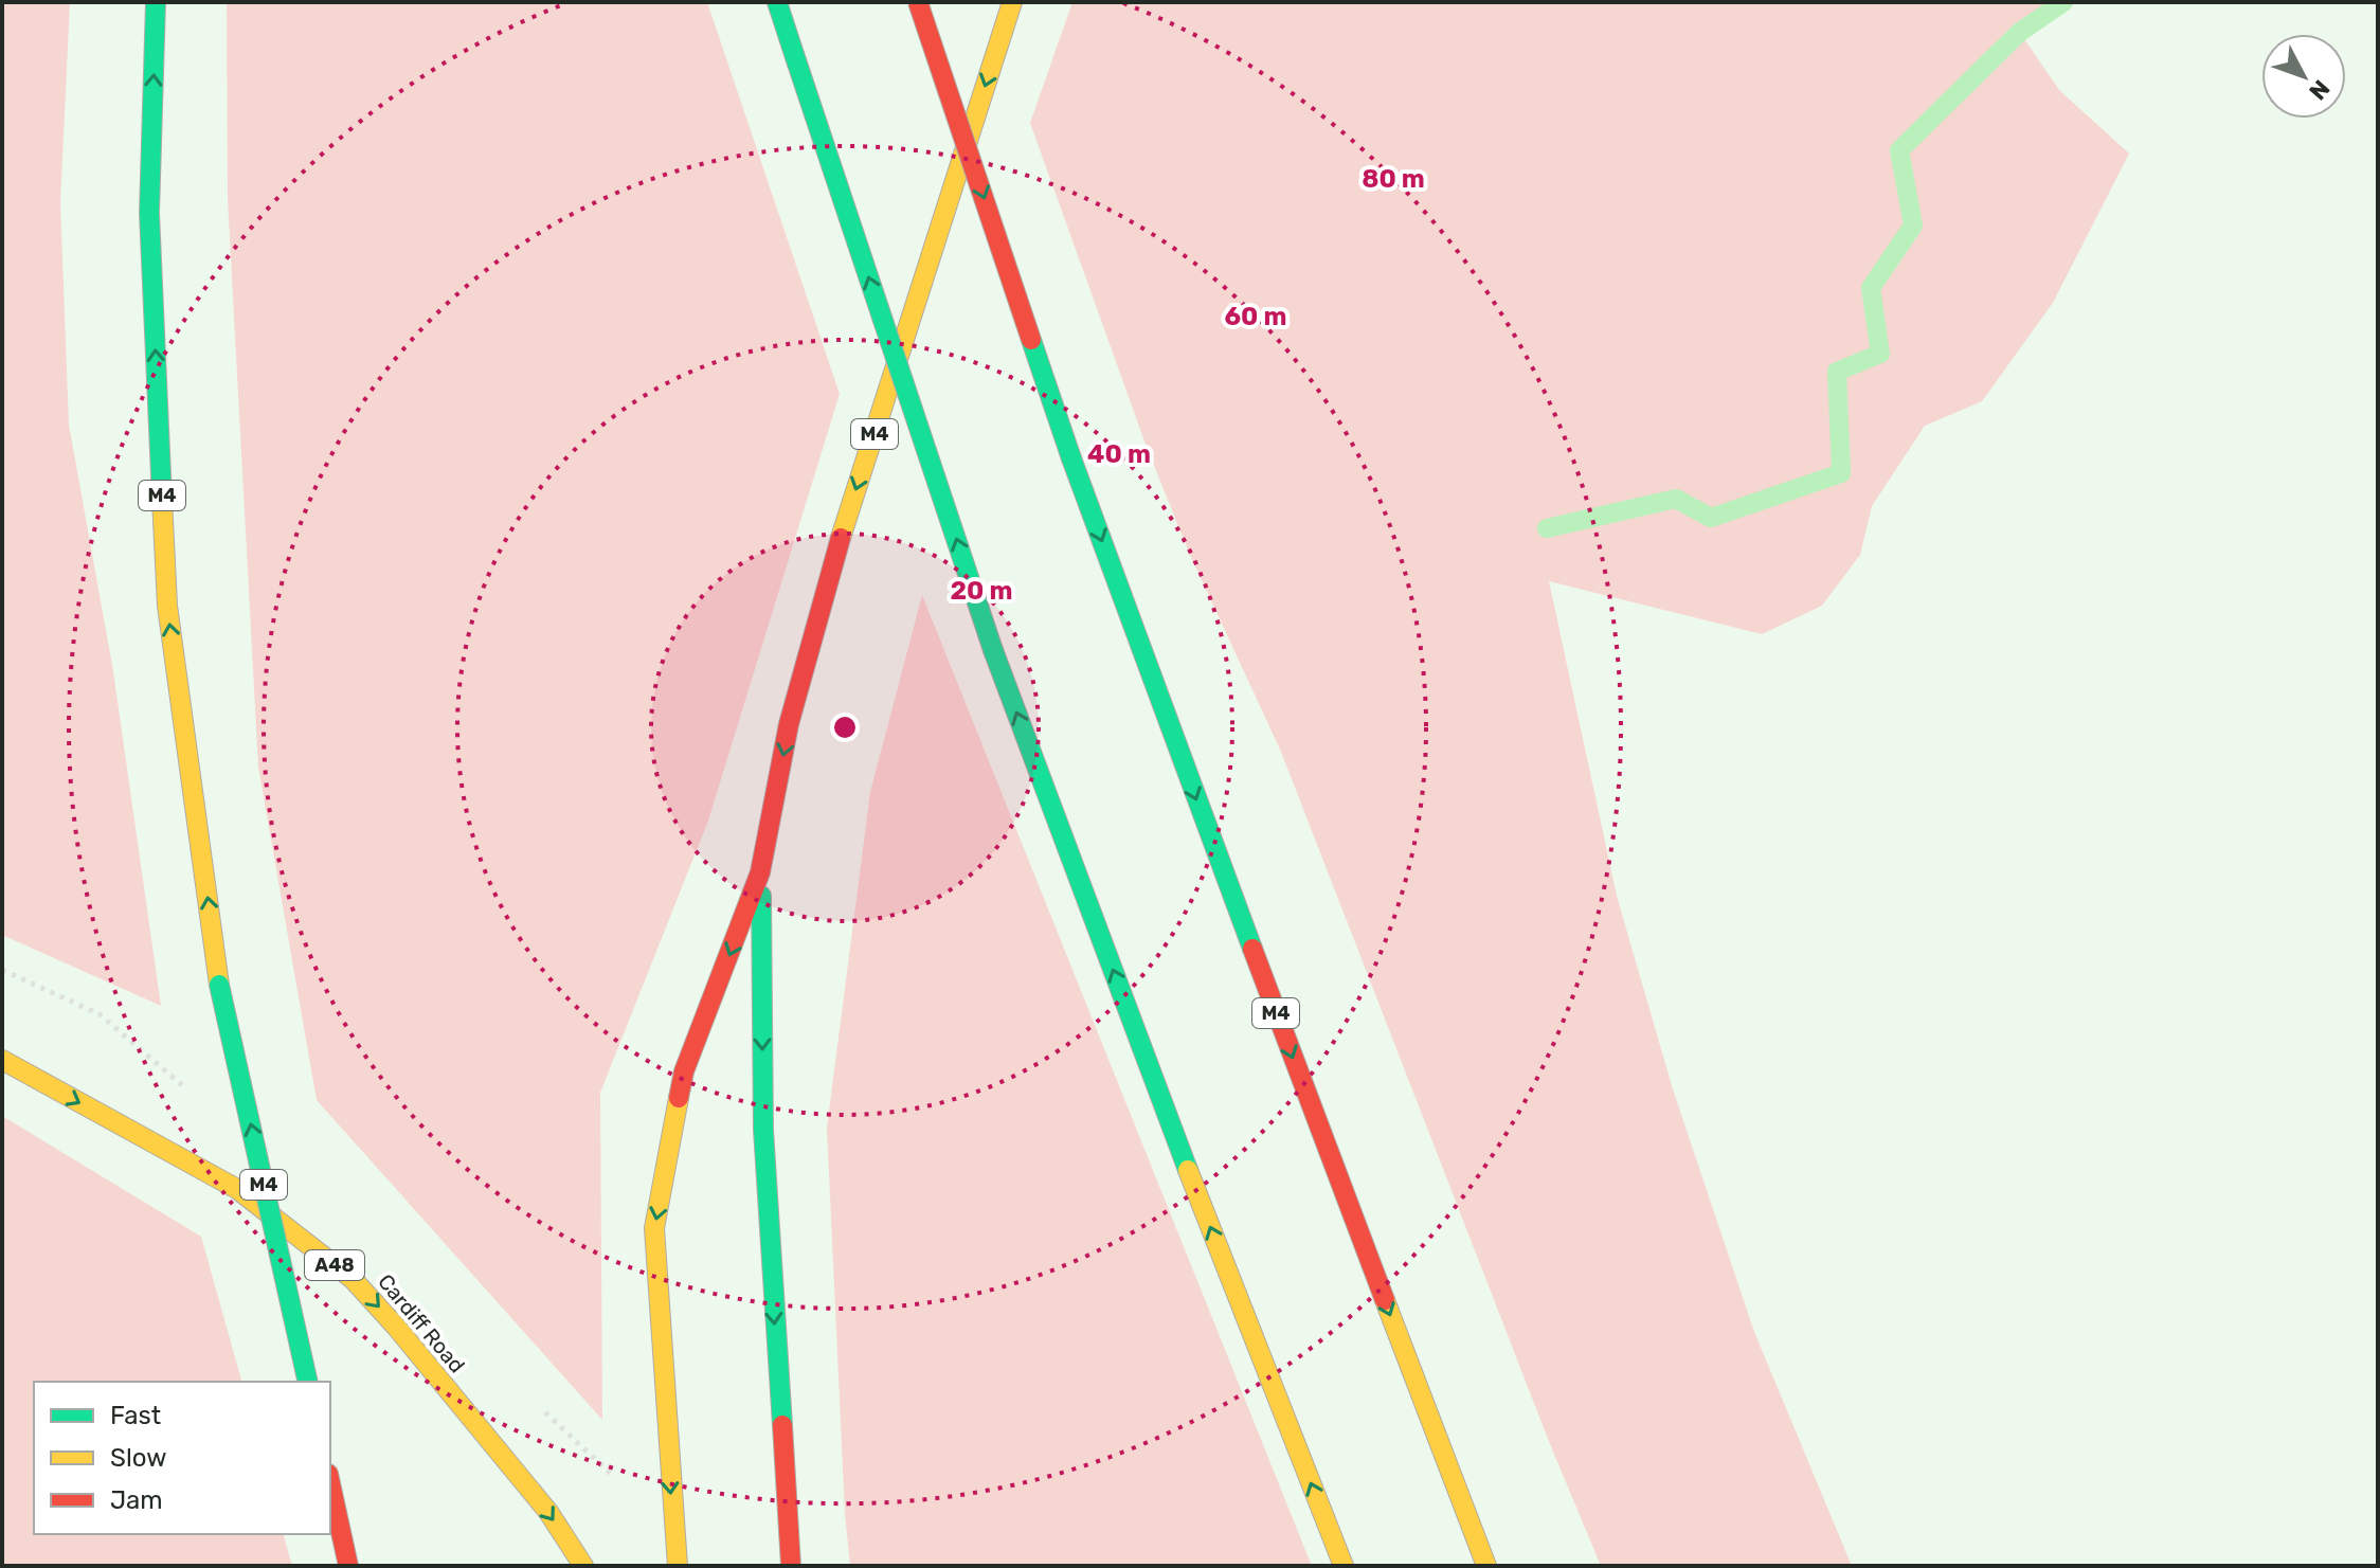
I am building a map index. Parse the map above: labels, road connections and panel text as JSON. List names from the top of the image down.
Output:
{
  "streets": {
    "main road": ["M4", "A48", "Cardiff Road"]
  },
  "one_way": ["Cardiff Road"],
  "legend": ["Fast", "Slow", "Jam"],
  "north": "bottom right",
  "rings": [
    "80 m",
    "60 m",
    "40 m",
    "20 m"
  ]
}
